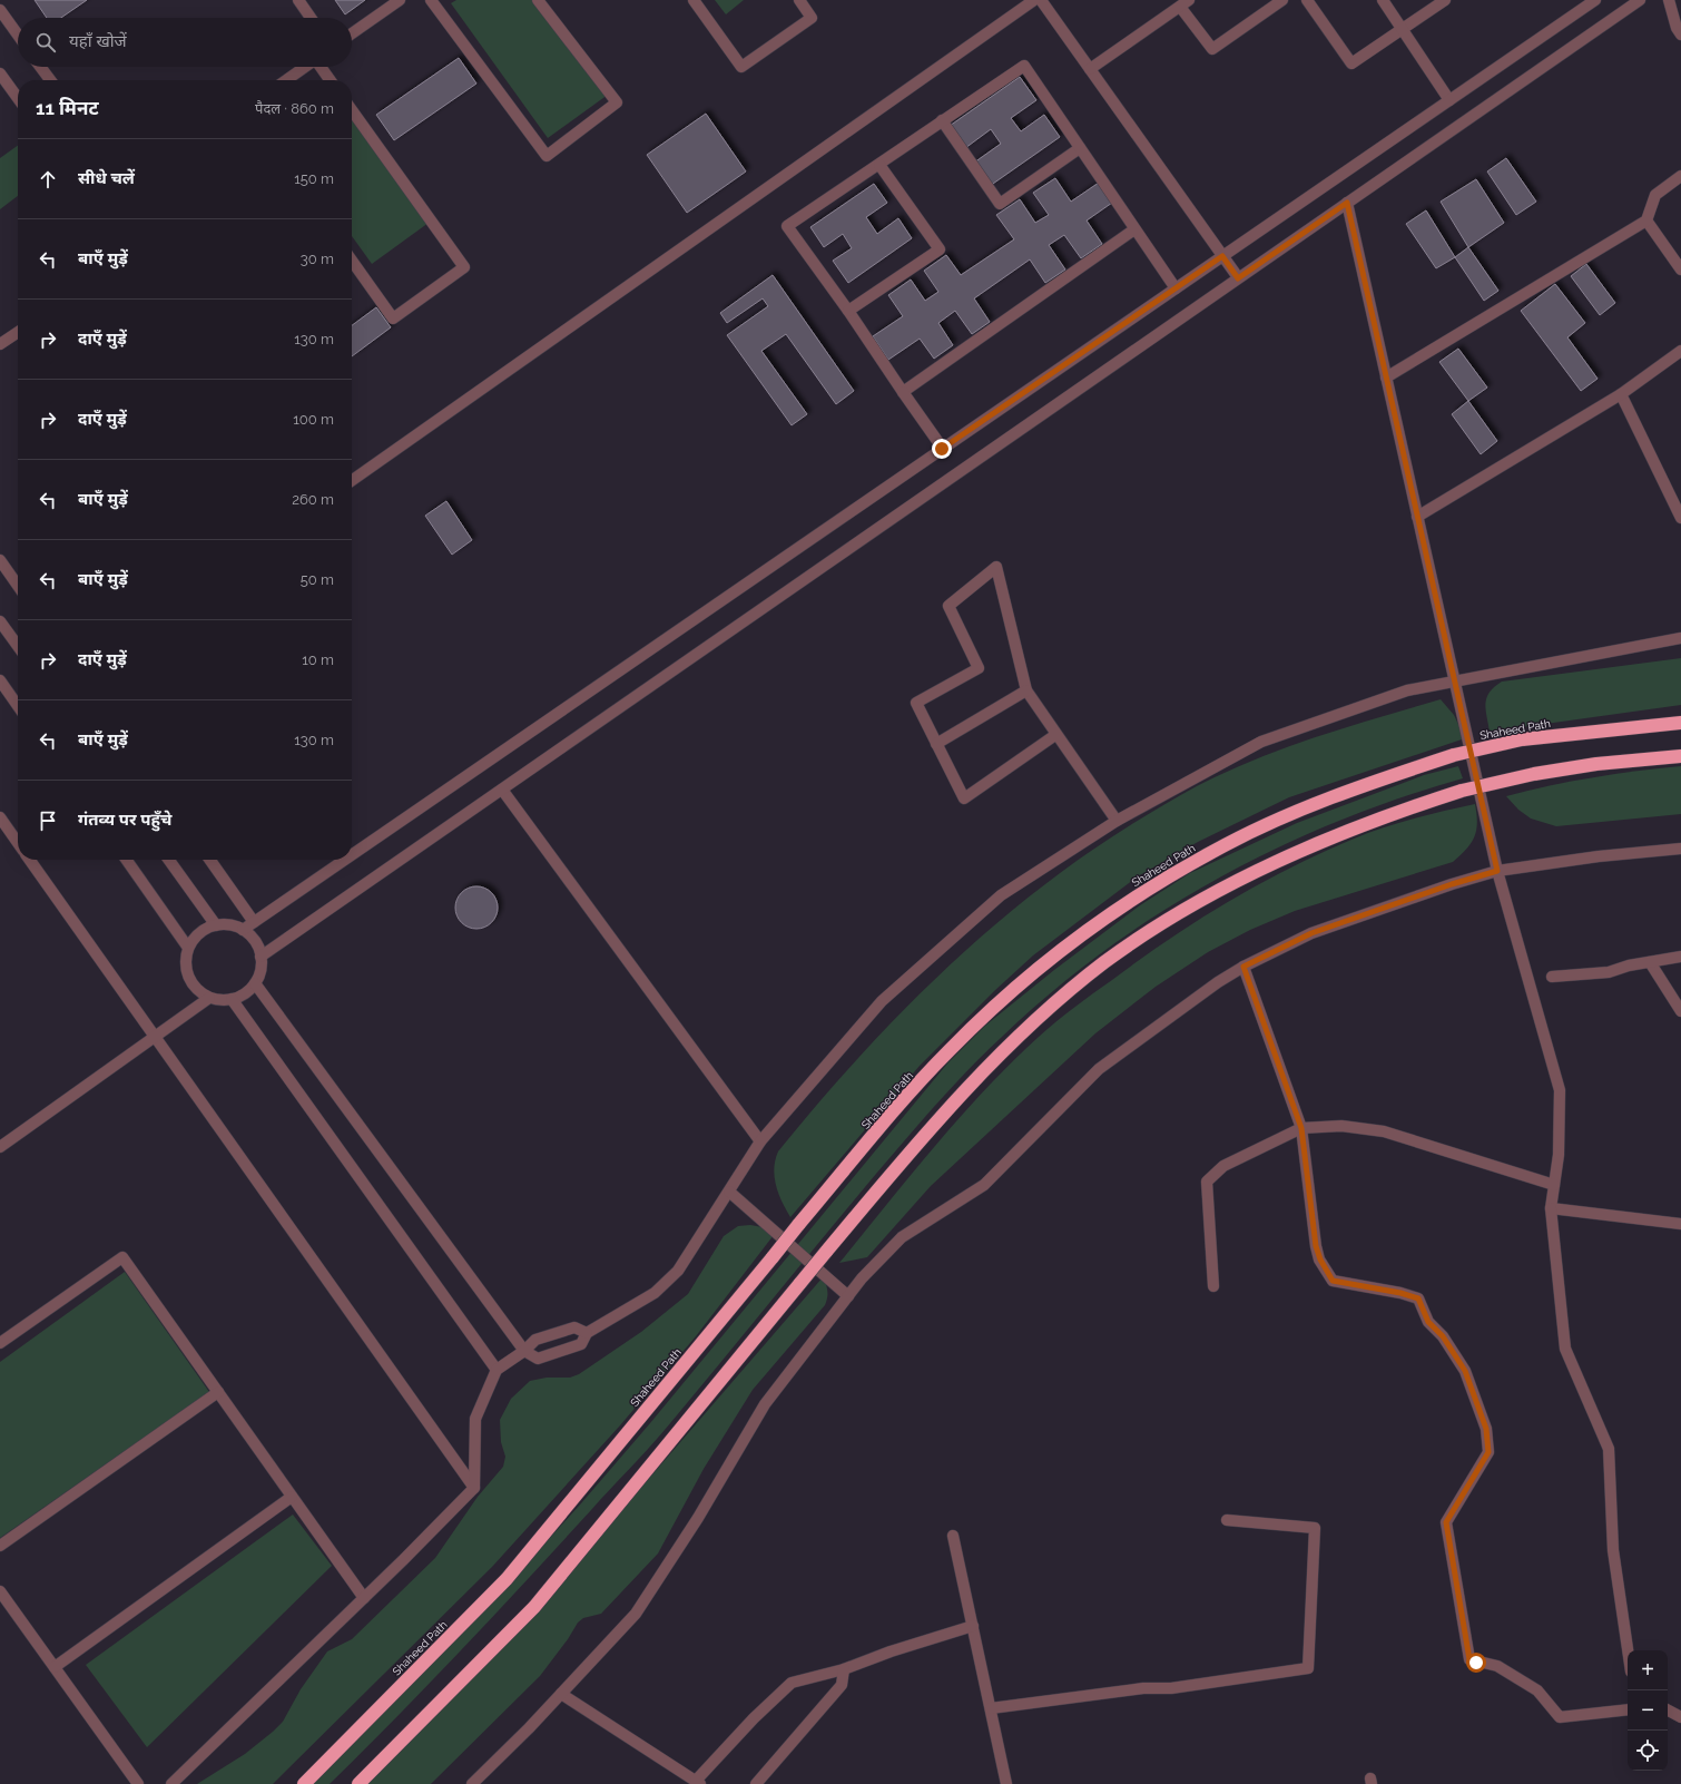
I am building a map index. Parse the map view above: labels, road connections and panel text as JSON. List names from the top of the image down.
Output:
{
  "streets": {
    "highway": ["Shaheed Path"]
  },
  "page": {
    "search": "यहाँ खोजें",
    "heading": ["11 मिनट", "पैदल · 860 m"],
    "list": [
      ["सीधे चलें", "150 m"],
      ["बाएँ मुड़ें", "30 m"],
      ["दाएँ मुड़ें", "130 m"],
      ["दाएँ मुड़ें", "100 m"],
      ["बाएँ मुड़ें", "260 m"],
      ["बाएँ मुड़ें", "50 m"],
      ["दाएँ मुड़ें", "10 m"],
      ["बाएँ मुड़ें", "130 m"],
      "गंतव्य पर पहुँचे"
    ],
    "map_buttons": ["+", "−"]
  }
}
